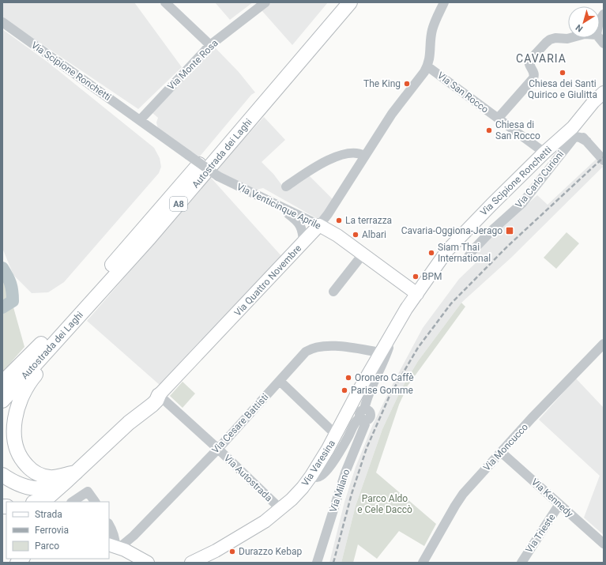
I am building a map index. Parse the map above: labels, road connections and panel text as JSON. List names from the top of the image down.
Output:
{
  "streets": {
    "highway": ["Autostrada dei Laghi", "A8"],
    "main road": [
      "Via Scipione Ronchetti",
      "Via Venticinque Aprile",
      "Via Quattro Novembre",
      "Via Varesina"
    ],
    "street": [
      "Via Monte Rosa",
      "Via San Rocco",
      "Via Carlo Curioni",
      "Via Cesare Battisti",
      "Via Moncucco",
      "Via Autostrada",
      "Via Milano",
      "Via Kennedy",
      "Via Trieste"
    ]
  },
  "crossings": [
    ["Via Monte Rosa", "Via Scipione Ronchetti"],
    ["Via Monte Rosa", "Via Venticinque Aprile"],
    ["Via Scipione Ronchetti", "Via San Rocco"],
    ["Via Scipione Ronchetti", "Via Venticinque Aprile"],
    ["Via Scipione Ronchetti", "Via Cesare Battisti"],
    ["Via Scipione Ronchetti", "Via Varesina"],
    ["Via San Rocco", "Via Quattro Novembre"],
    ["Via Venticinque Aprile", "Via Quattro Novembre"],
    ["Via Quattro Novembre", "Via Autostrada"],
    ["Via Cesare Battisti", "Via Varesina"],
    ["Via Cesare Battisti", "Via Autostrada"],
    ["Via Moncucco", "Via Kennedy"],
    ["Via Varesina", "Via Autostrada"],
    ["Via Varesina", "Via Milano"],
    ["Via Kennedy", "Via Trieste"]
  ],
  "districts": ["CAVARIA"],
  "parks": ["Parco Aldo e Cele Daccò"],
  "places": {
    "other": [
      "Chiesa dei Santi Quirico e Giulitta",
      "The King",
      "Chiesa di San Rocco",
      "La terrazza",
      "Albari",
      "Siam Thai International",
      "BPM",
      "Oronero Caffè",
      "Parise Gomme",
      "Durazzo Kebap"
    ],
    "transit": ["Cavaria-Oggiona-Jerago"]
  },
  "legend": ["Strada", "Ferrovia", "Parco"],
  "north": "bottom left"
}
